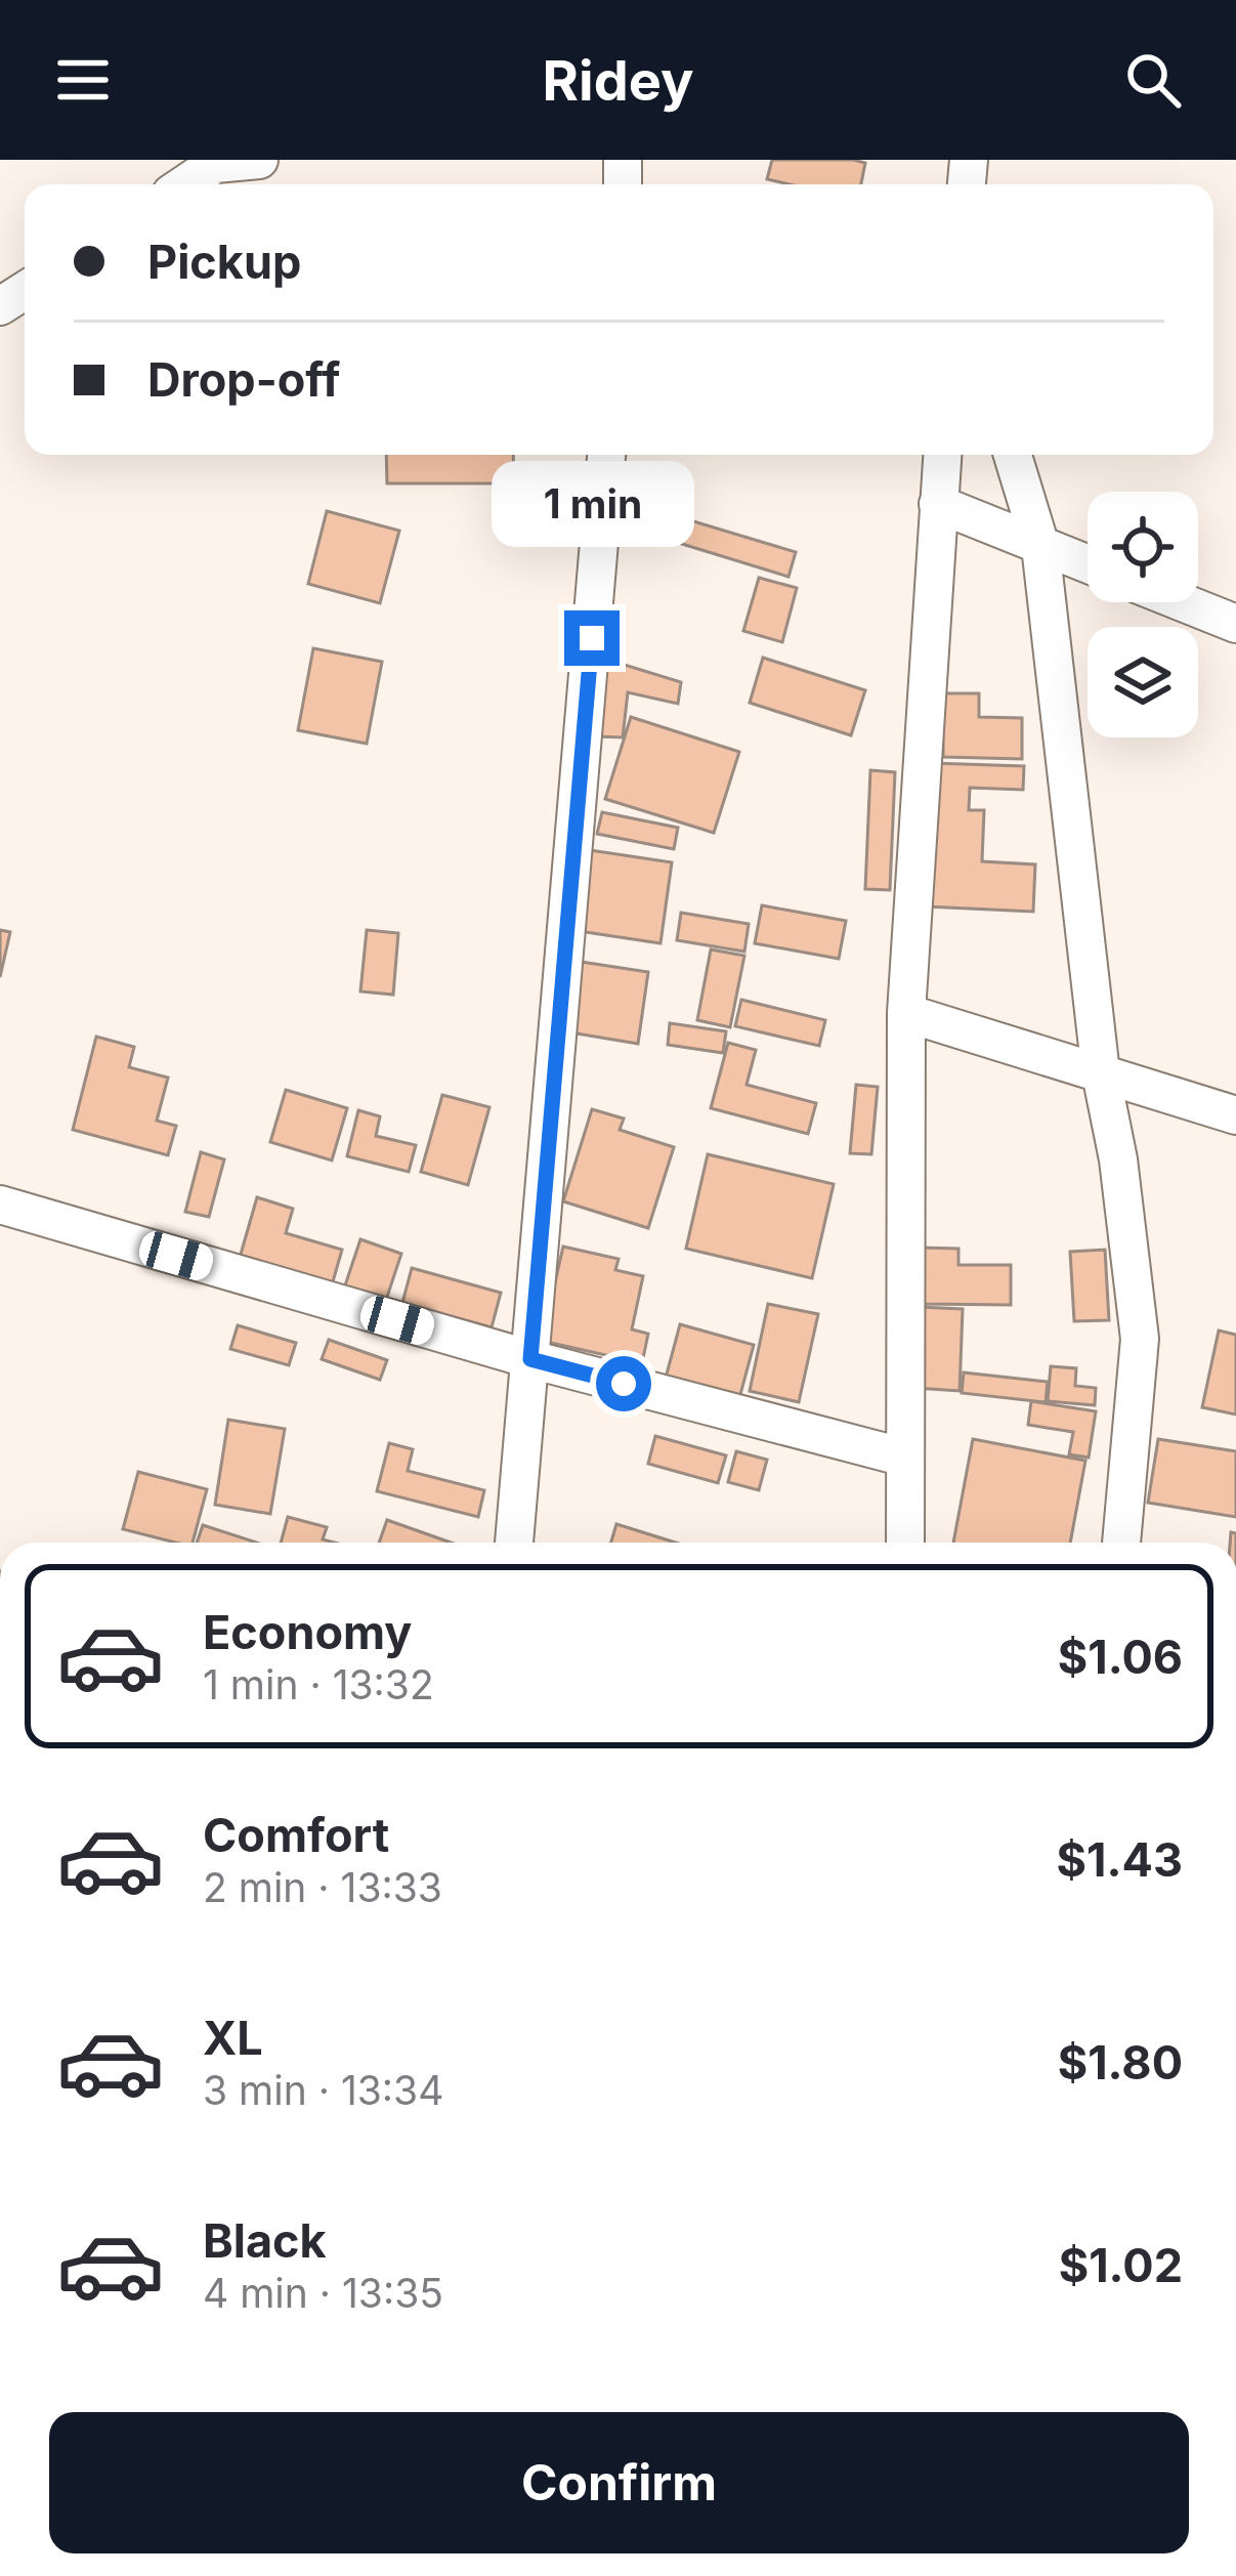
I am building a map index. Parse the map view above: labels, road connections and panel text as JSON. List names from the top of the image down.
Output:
{
  "page": {
    "header": "Ridey",
    "banner": ["Pickup", "Drop-off"],
    "bubble": "1 min",
    "list": [
      {
        "name": "Economy",
        "note": "1 min · 13:32",
        "value": "$1.06"
      },
      {
        "name": "Comfort",
        "note": "2 min · 13:33",
        "value": "$1.43"
      },
      {
        "name": "XL",
        "note": "3 min · 13:34",
        "value": "$1.80"
      },
      {
        "name": "Black",
        "note": "4 min · 13:35",
        "value": "$1.02"
      }
    ],
    "buttons": "Confirm"
  }
}
